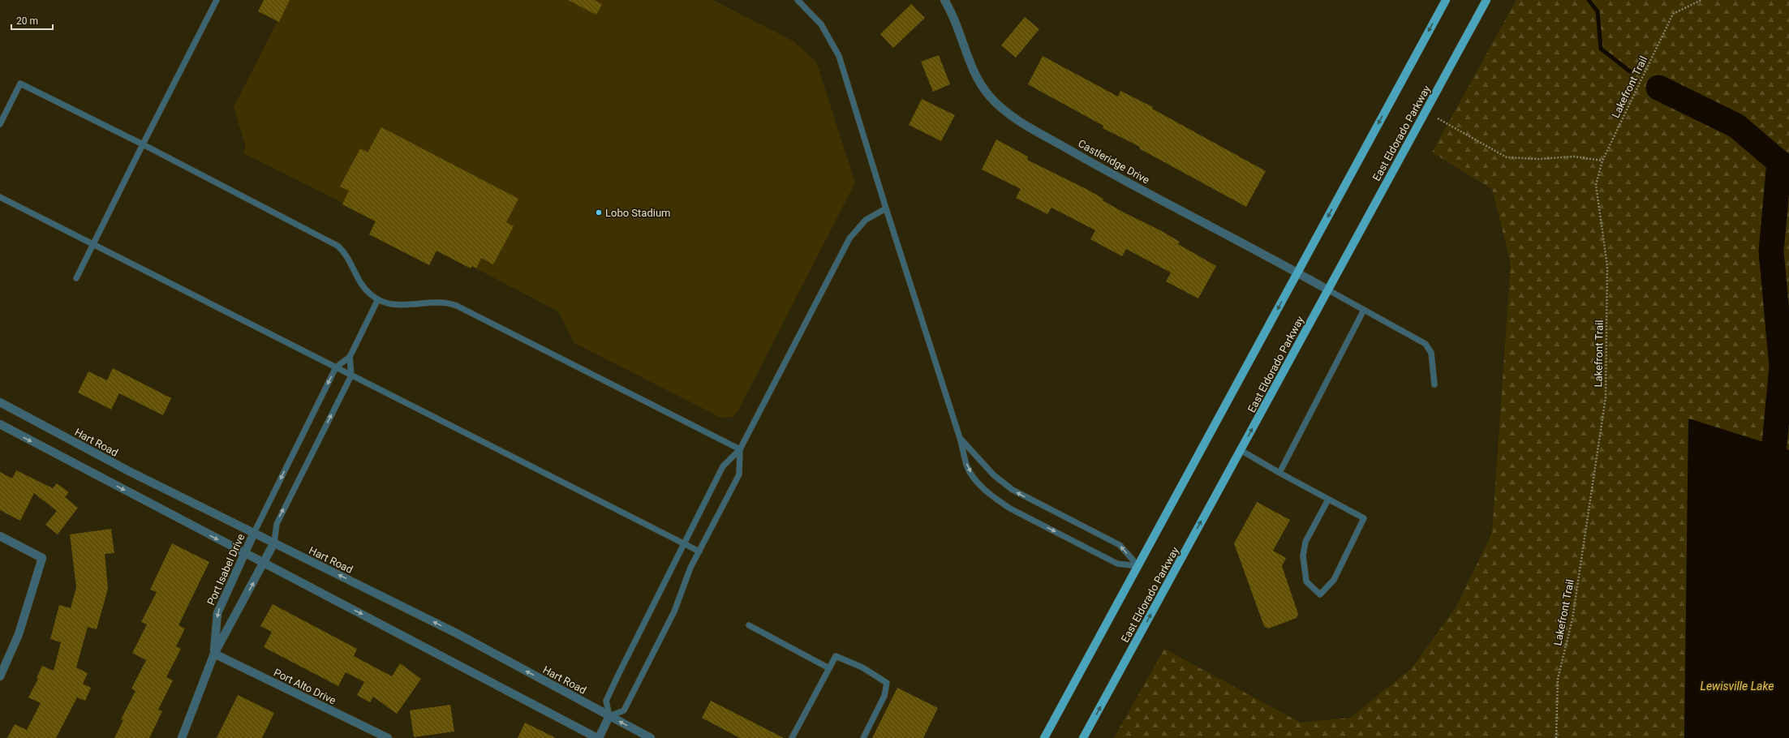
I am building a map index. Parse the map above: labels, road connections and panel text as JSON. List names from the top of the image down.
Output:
{
  "streets": {
    "main road": ["East Eldorado Parkway"],
    "street": [
      "Castleridge Drive",
      "Hart Road",
      "Port Isabel Drive",
      "Port Alto Drive"
    ],
    "path": ["Lakefront Trail"]
  },
  "crossings": [
    ["East Eldorado Parkway", "Castleridge Drive"],
    ["Hart Road", "Port Isabel Drive"],
    ["Port Isabel Drive", "Port Alto Drive"]
  ],
  "water": ["Lewisville Lake"],
  "places": ["Lobo Stadium"],
  "scale_bar": "20 m"
}
